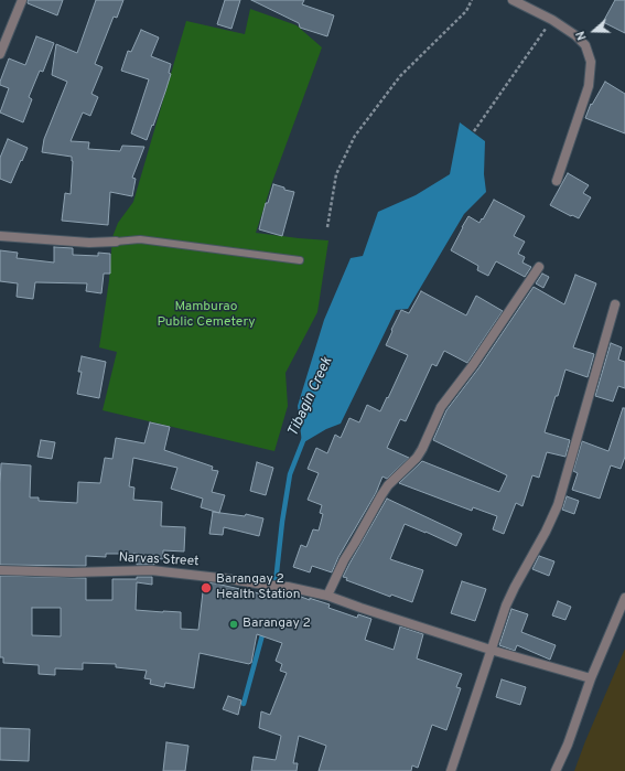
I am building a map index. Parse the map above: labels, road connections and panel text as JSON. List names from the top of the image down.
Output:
{
  "streets": {
    "street": ["Narvas Street"]
  },
  "water": ["Tibagin Creek"],
  "parks": ["Mamburao Public Cemetery"],
  "places": ["Barangay 2 Health Station", "Barangay 2"],
  "north": "left"
}
